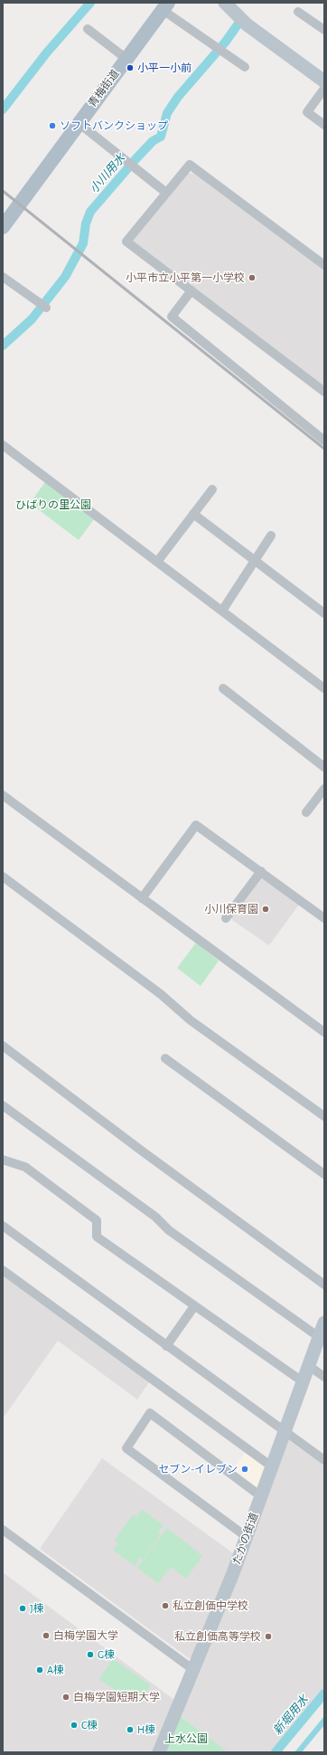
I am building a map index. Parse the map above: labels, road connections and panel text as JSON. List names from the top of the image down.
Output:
{
  "streets": {
    "main road": ["青梅街道"],
    "street": ["たかの街道"]
  },
  "water": ["小川用水", "新堀用水"],
  "parks": ["ひばりの里公園", "上水公園"],
  "places": [
    "小平一小前",
    "ソフトバンクショップ",
    "小平市立小平第一小学校",
    "小川保育園",
    "セブン-イレブン",
    "私立創価中学校",
    "J棟",
    "白梅学園大学",
    "私立創価高等学校",
    "G棟",
    "A棟",
    "白梅学園短期大学",
    "C棟",
    "H棟"
  ]
}
